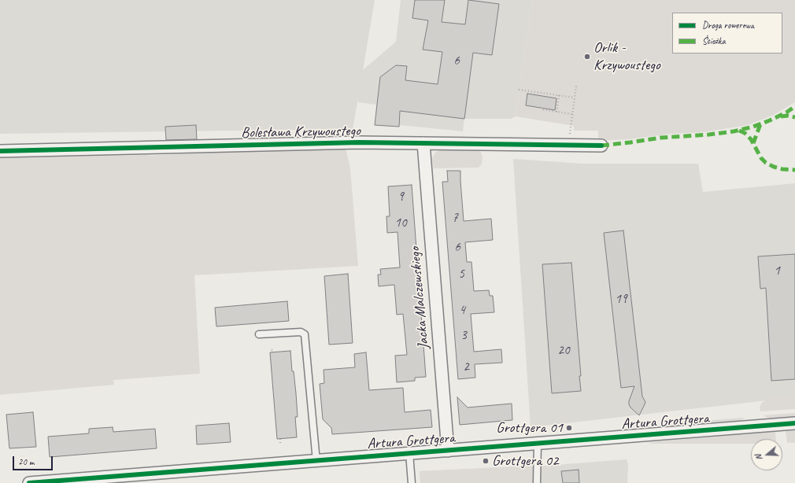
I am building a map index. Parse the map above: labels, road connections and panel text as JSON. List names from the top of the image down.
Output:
{
  "streets": {
    "street": ["Bolesława Krzywoustego", "Jacka Malczewskiego", "Artura Grottgera"]
  },
  "crossings": [
    ["Bolesława Krzywoustego", "Jacka Malczewskiego"],
    ["Jacka Malczewskiego", "Artura Grottgera"]
  ],
  "places": ["Orlik - Krzywoustego", "Grottgera 01", "Grottgera 02"],
  "house_numbers": [
    "6",
    "9",
    "7",
    "10",
    "6",
    "1",
    "5",
    "19",
    "4",
    "3",
    "20",
    "2"
  ],
  "legend": ["Droga rowerowa", "Ścieżka"],
  "scale_bar": "20 m",
  "north": "left"
}
